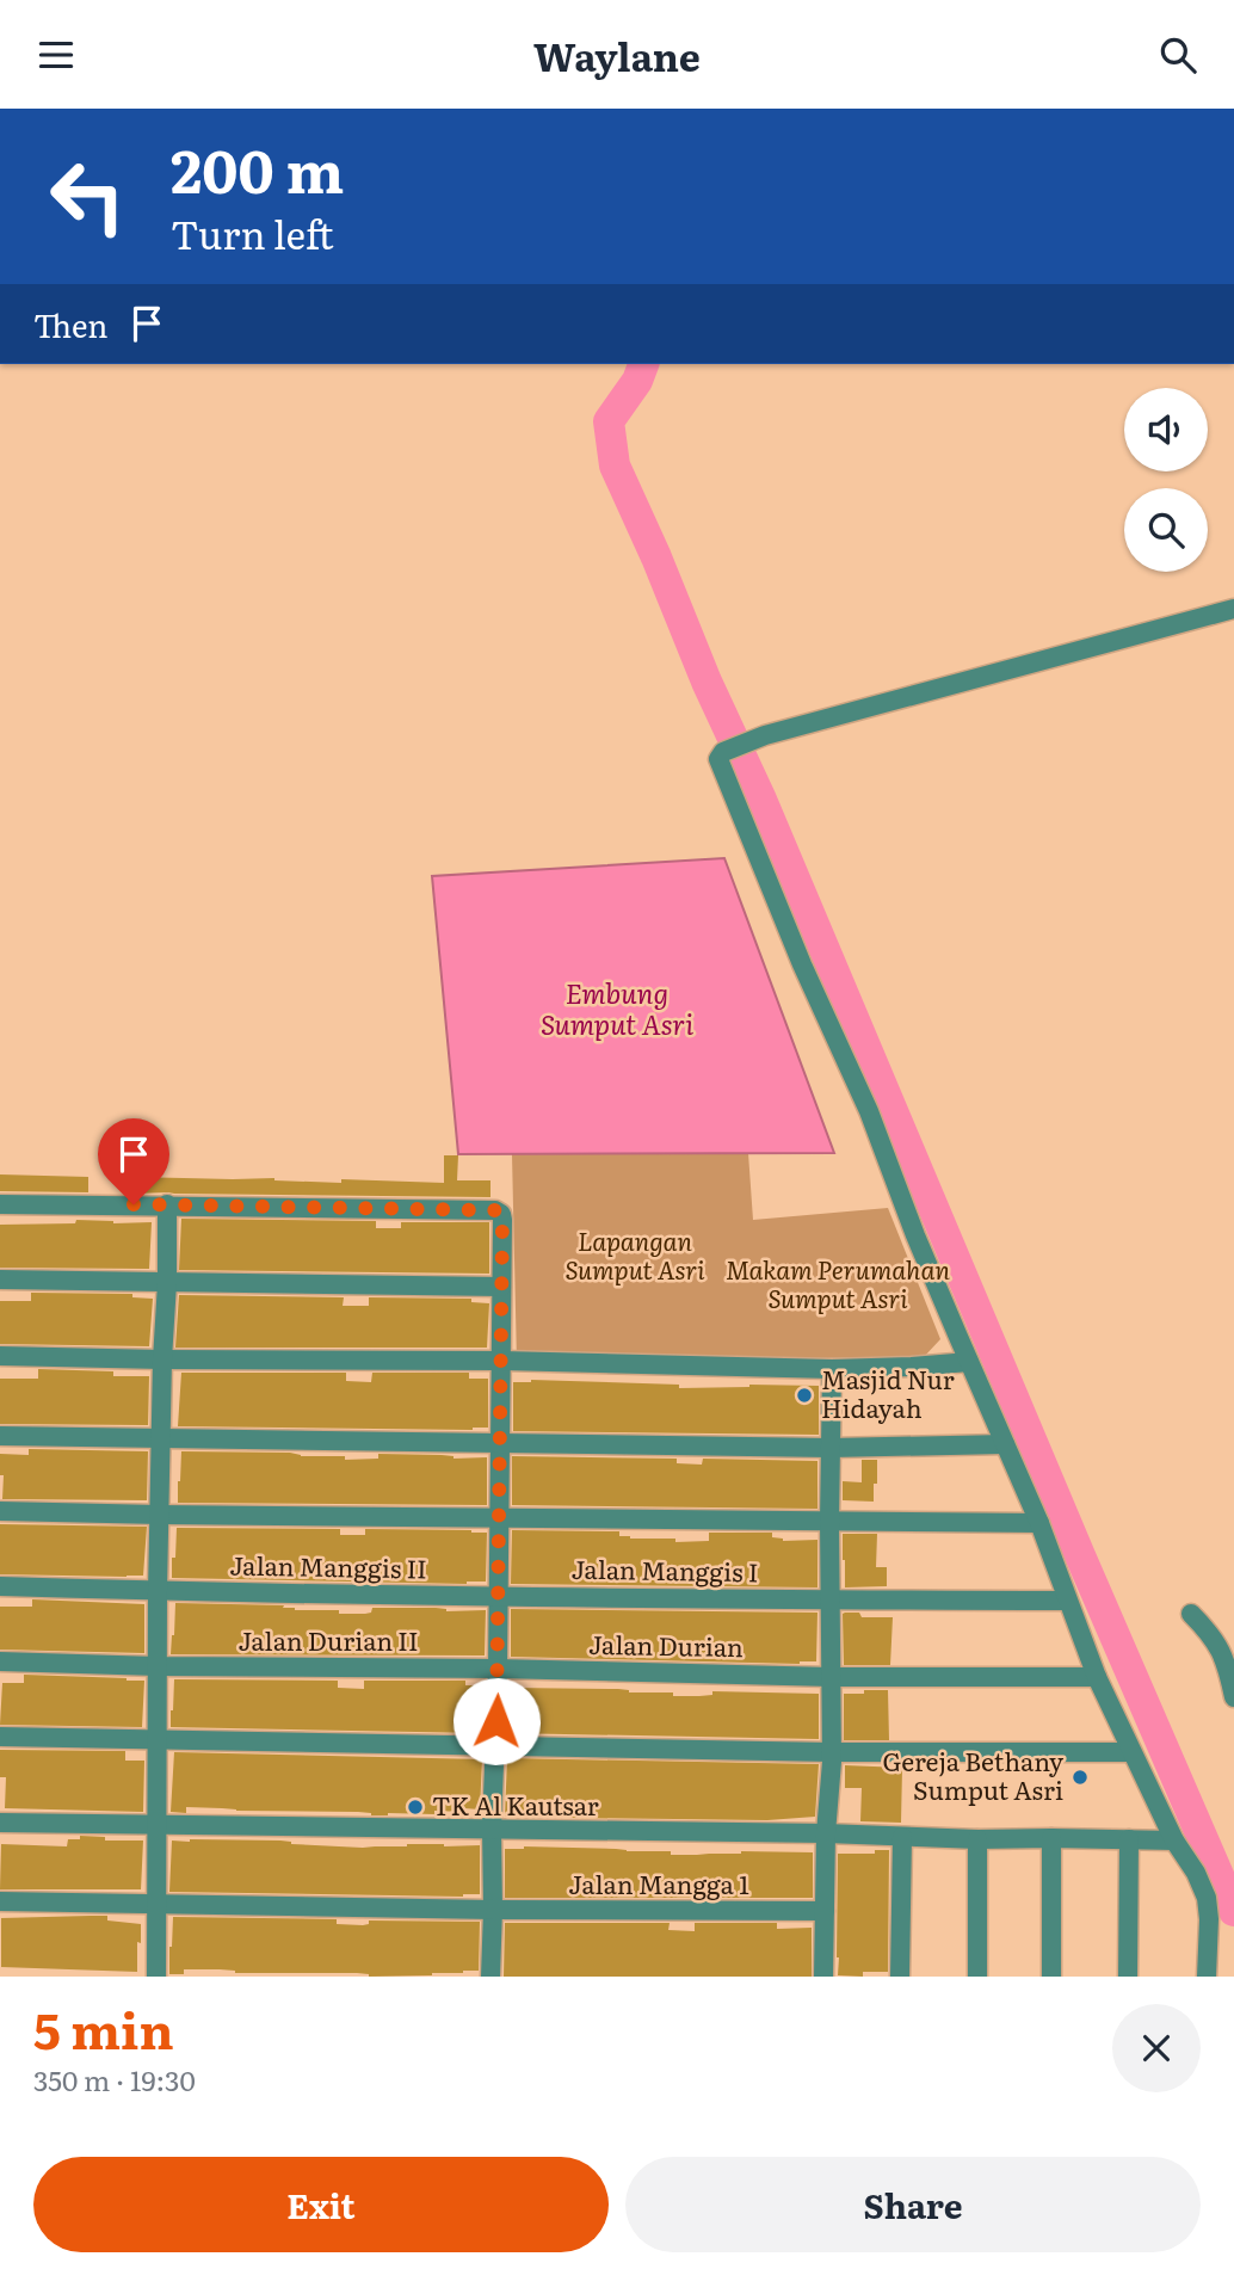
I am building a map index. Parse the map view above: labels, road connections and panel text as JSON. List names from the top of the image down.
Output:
{
  "streets": {
    "street": [
      "Jalan Manggis II",
      "Jalan Manggis I",
      "Jalan Durian II",
      "Jalan Durian",
      "Jalan Mangga 1"
    ]
  },
  "crossings": [
    ["Jalan Manggis II", "Jalan Manggis I"],
    ["Jalan Durian II", "Jalan Durian"]
  ],
  "water": ["Embung Sumput Asri"],
  "parks": ["Lapangan Sumput Asri", "Makam Perumahan Sumput Asri"],
  "places": ["Masjid Nur Hidayah", "Gereja Bethany Sumput Asri", "TK Al Kautsar"],
  "page": {
    "header": "Waylane",
    "turn": ["200 m", "Turn left"],
    "then": "Then",
    "heading": ["5 min", "350 m · 19:30"],
    "buttons": ["Exit", "Share"]
  }
}
